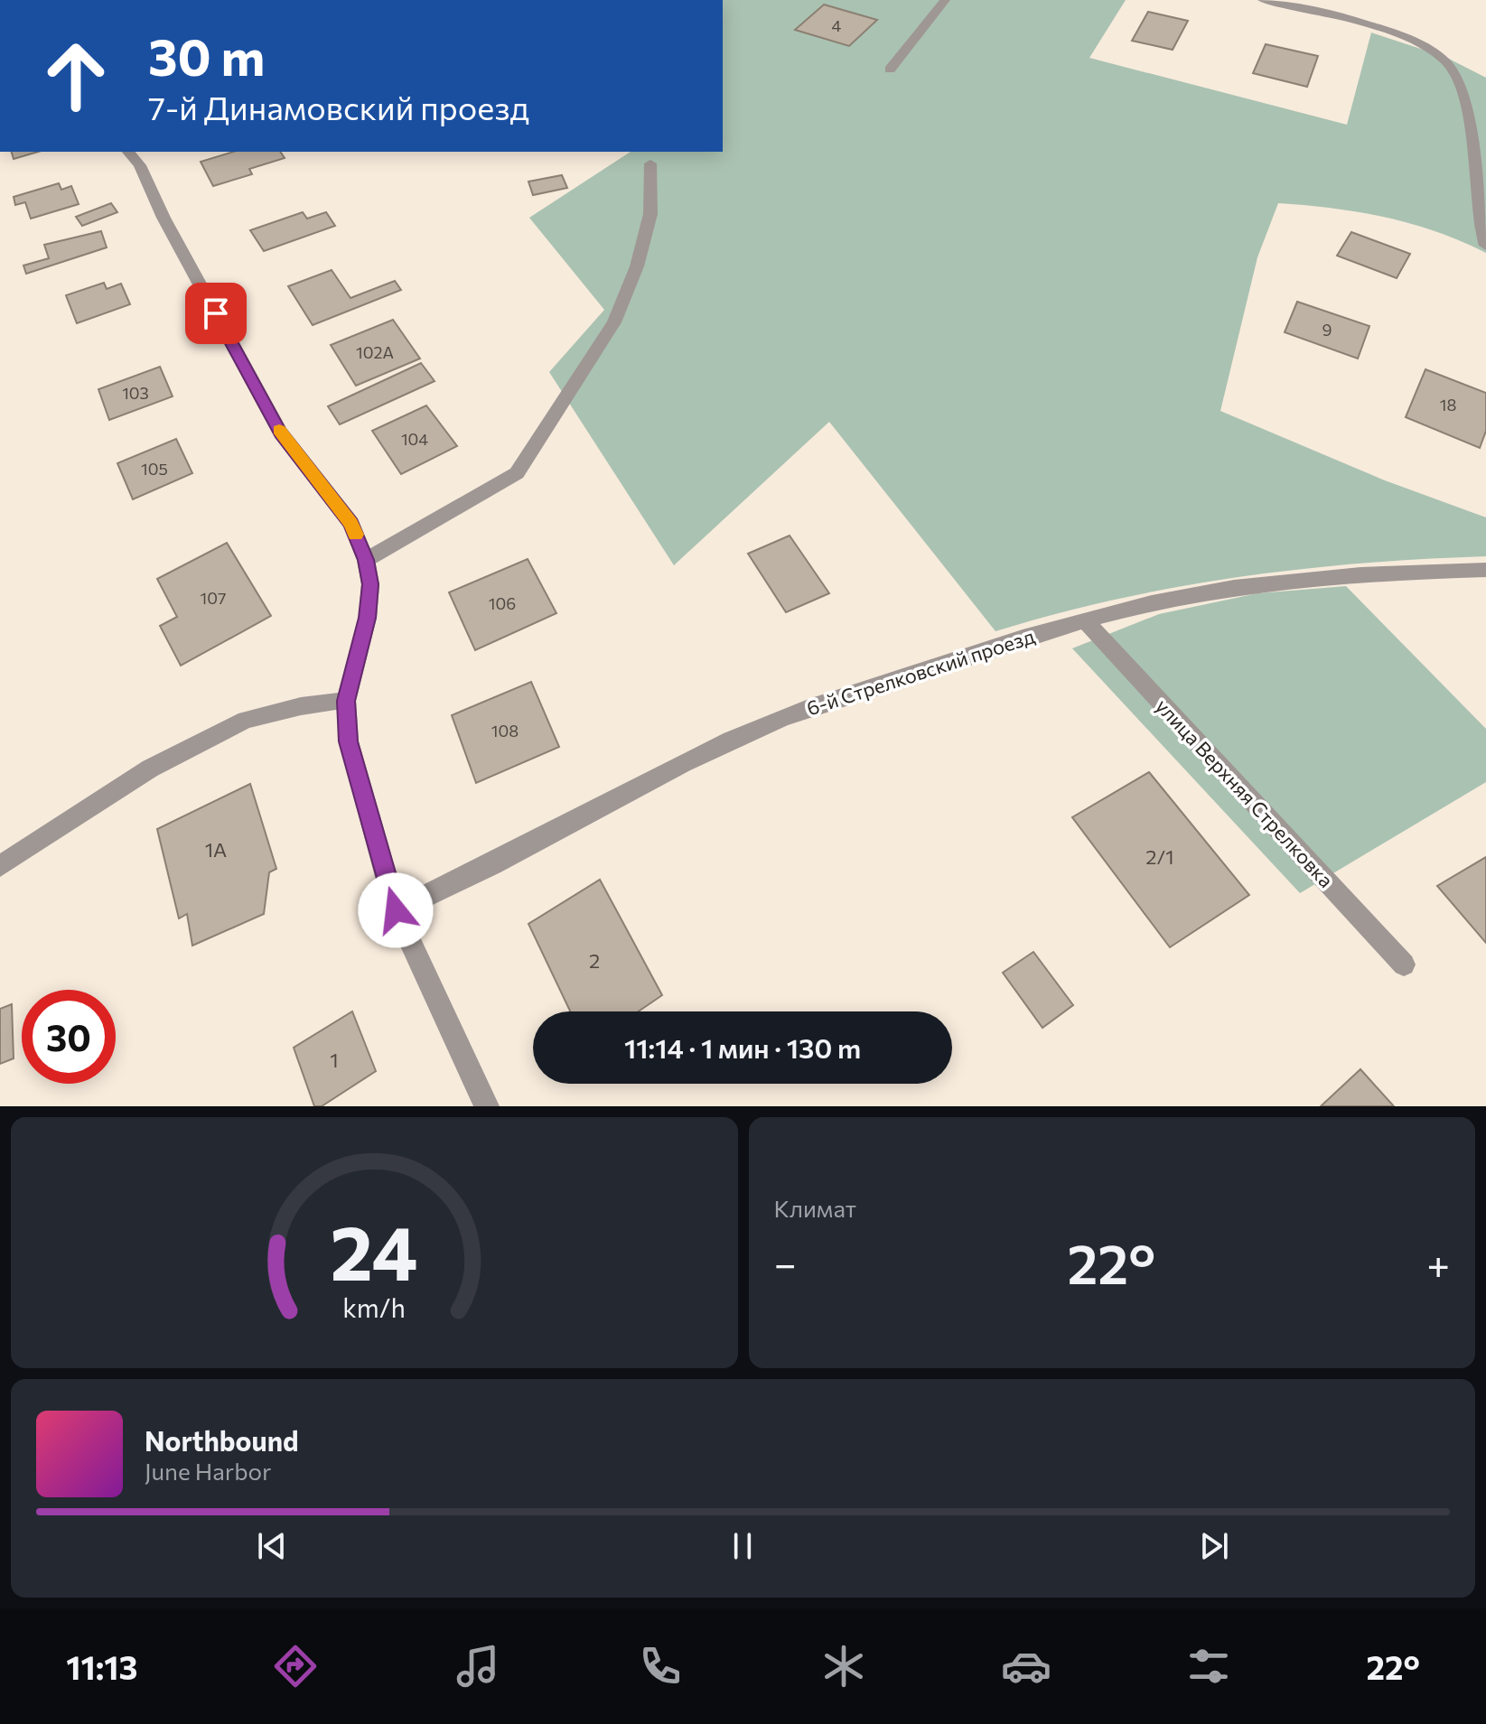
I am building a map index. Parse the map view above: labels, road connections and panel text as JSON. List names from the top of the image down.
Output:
{
  "streets": {
    "street": ["6-й Стрелковский проезд", "улица Верхняя Стрелковка"]
  },
  "crossings": [
    ["6-й Стрелковский проезд", "улица Верхняя Стрелковка"]
  ],
  "house_numbers": [
    "4",
    "9",
    "102А",
    "103",
    "18",
    "104",
    "105",
    "107",
    "106",
    "108",
    "1А",
    "2/1",
    "2",
    "1"
  ],
  "page": {
    "turn": ["30 m", "7-й Динамовский проезд"],
    "limit": "30",
    "trip": "11:14 · 1 мин · 130 m",
    "tile": "Климат",
    "heat": ["−", "22°", "+"],
    "song": ["Northbound", "June Harbor"],
    "tabs": ["11:13", "22°"],
    "gauge": ["24", "km/h"]
  }
}
